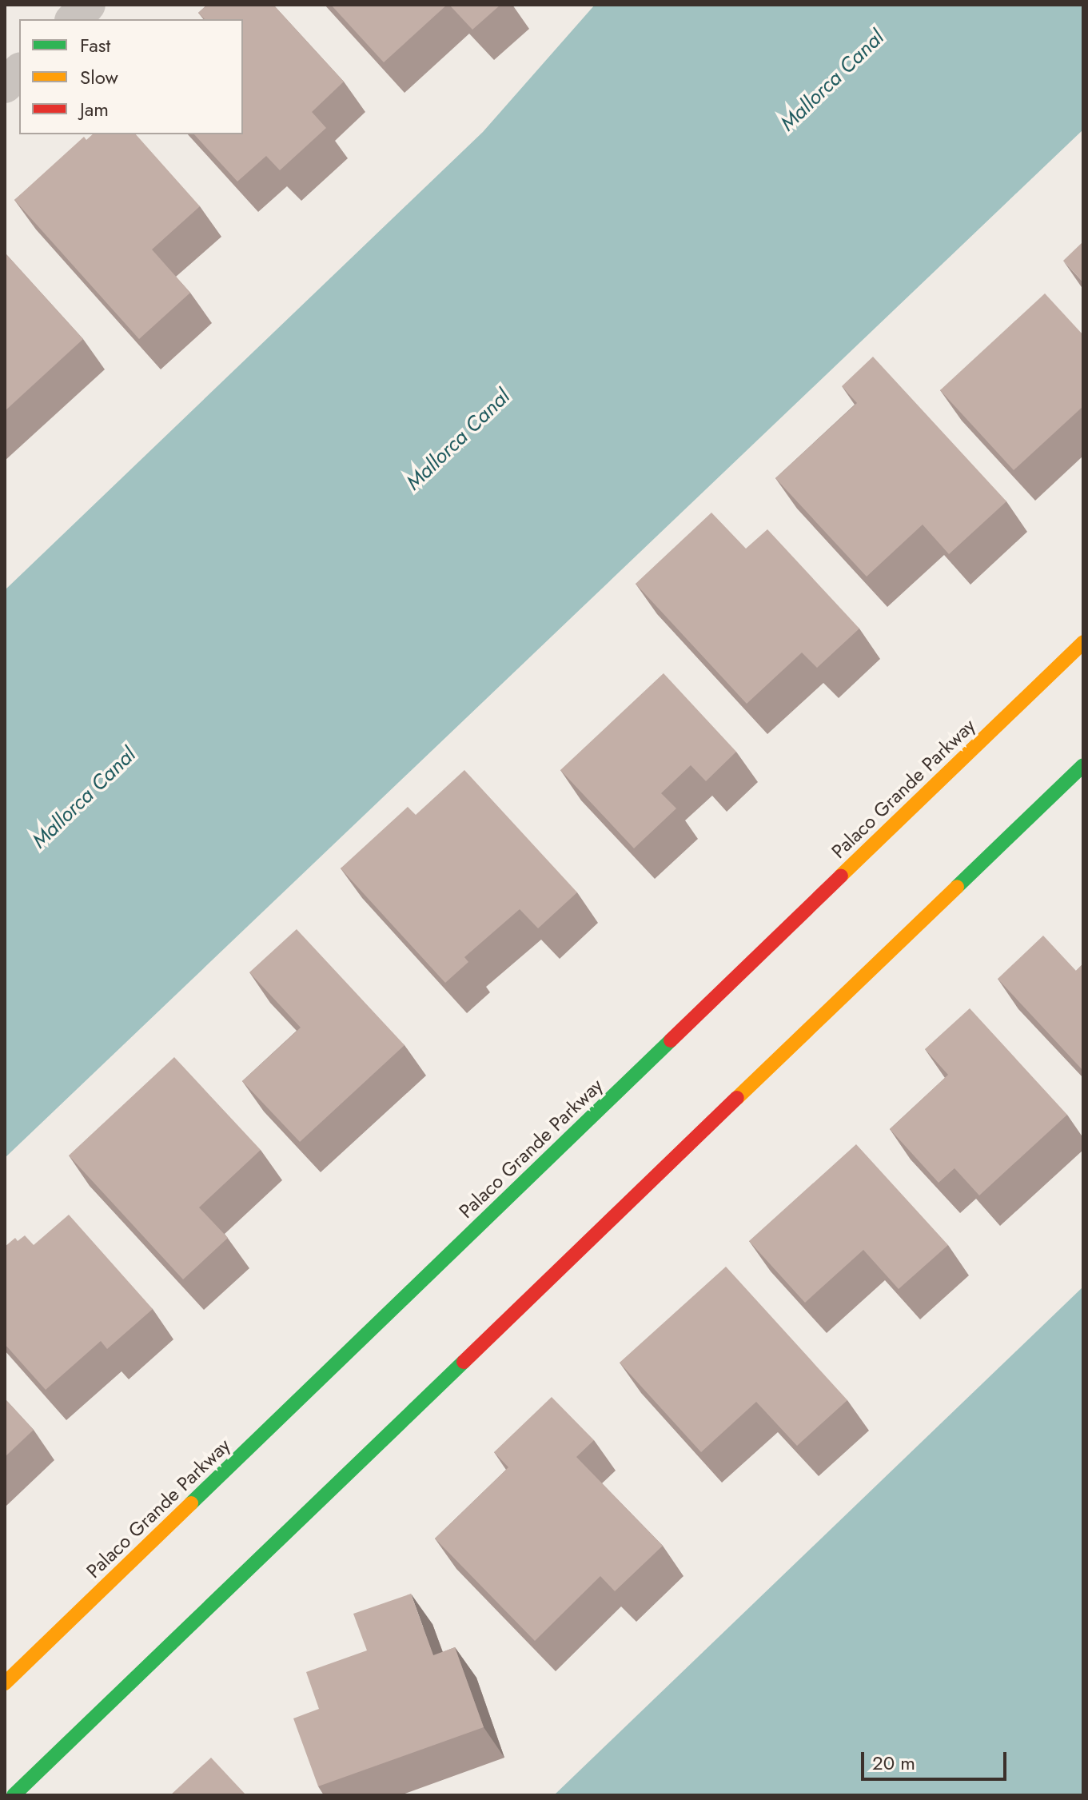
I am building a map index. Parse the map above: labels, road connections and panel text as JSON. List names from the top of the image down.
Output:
{
  "streets": {
    "street": ["Palaco Grande Parkway"]
  },
  "water": ["Mallorca Canal"],
  "legend": ["Fast", "Slow", "Jam"],
  "scale_bar": "20 m"
}
